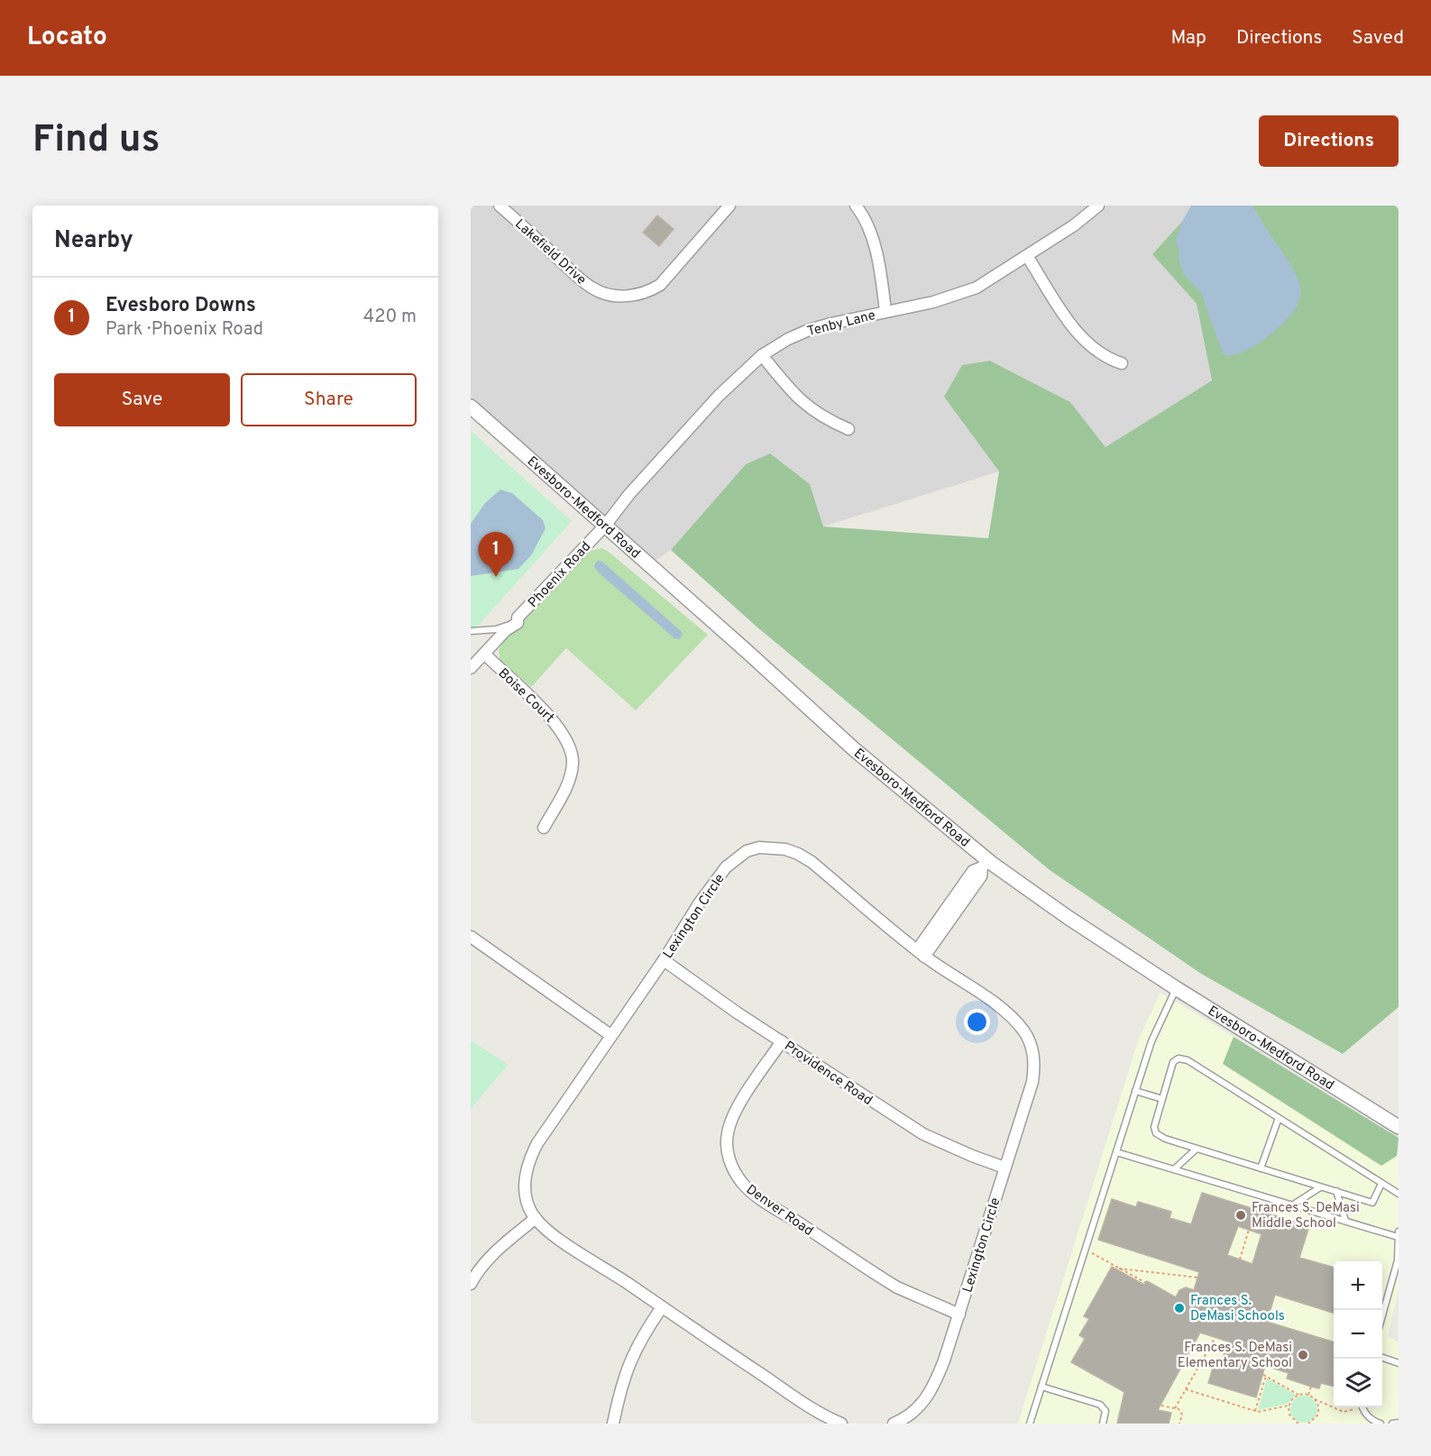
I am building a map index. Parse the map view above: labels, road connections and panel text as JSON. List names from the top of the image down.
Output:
{
  "streets": {
    "street": [
      "Lakefield Drive",
      "Tenby Lane",
      "Evesboro-Medford Road",
      "Phoenix Road",
      "Boise Court",
      "Lexington Circle",
      "Providence Road",
      "Denver Road"
    ]
  },
  "crossings": [
    ["Tenby Lane", "Evesboro-Medford Road"],
    ["Tenby Lane", "Phoenix Road"],
    ["Evesboro-Medford Road", "Phoenix Road"],
    ["Phoenix Road", "Boise Court"],
    ["Lexington Circle", "Providence Road"],
    ["Lexington Circle", "Denver Road"],
    ["Providence Road", "Denver Road"]
  ],
  "places": ["Frances S. DeMasi Middle School", "Frances S. DeMasi Schools", "Frances S. DeMasi Elementary School"],
  "page": {
    "header": "Locato",
    "nav": ["Map", "Directions", "Saved"],
    "buttons": [
      "Directions",
      ["Save", "Share"]
    ],
    "title": "Find us",
    "heading": "Nearby",
    "list": [
      {
        "mark": "1",
        "name": "Evesboro Downs",
        "note": "Park · Phoenix Road",
        "value": "420 m"
      }
    ],
    "pins": "1",
    "map_buttons": ["+", "−"]
  }
}
